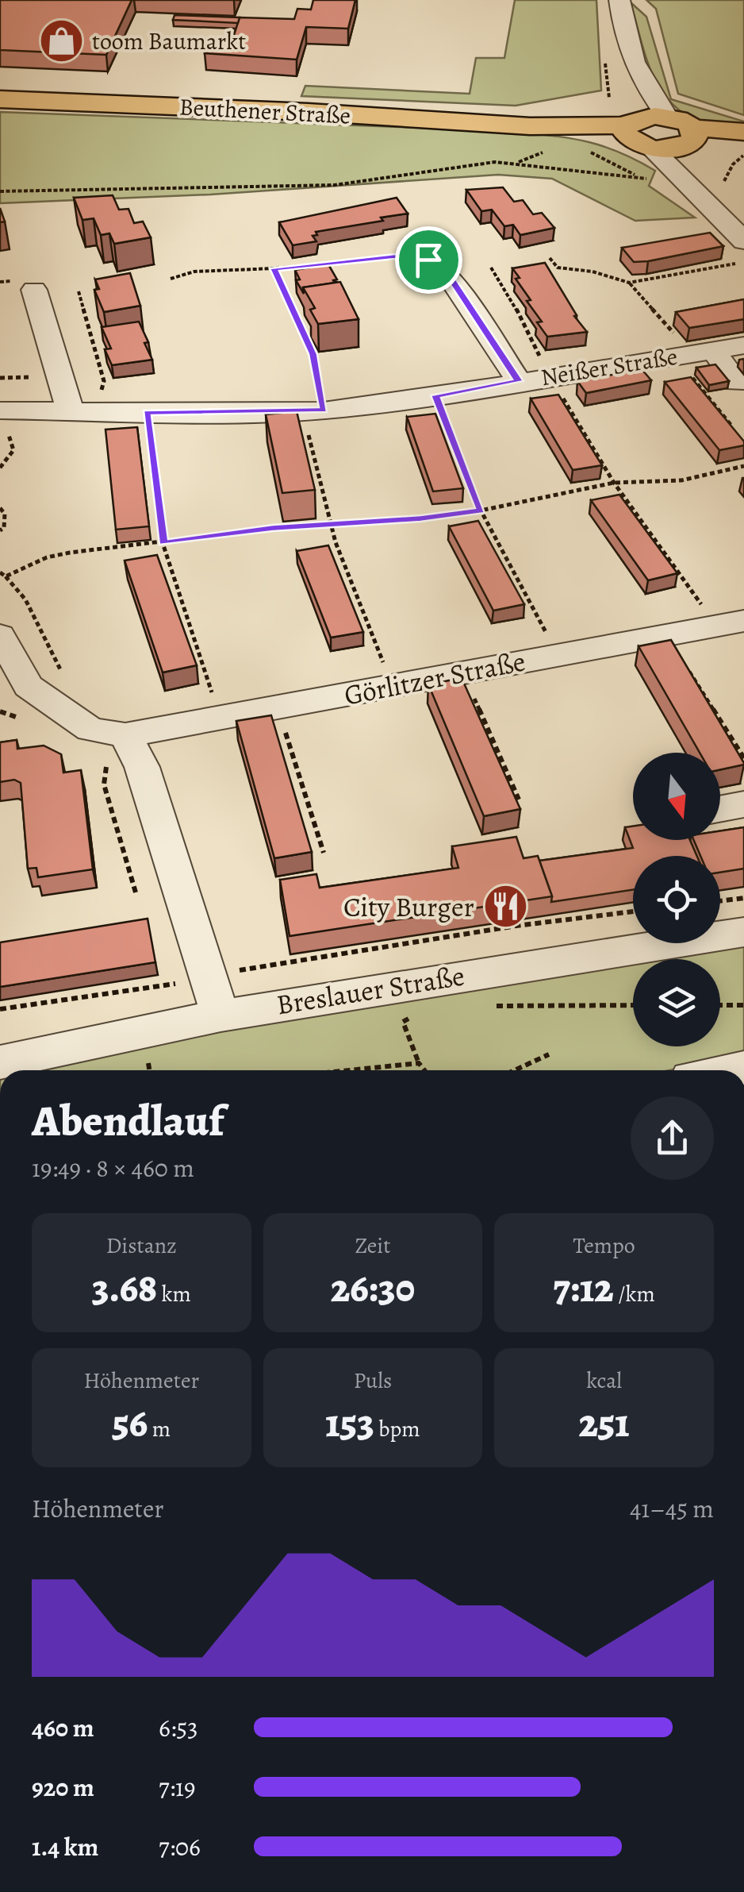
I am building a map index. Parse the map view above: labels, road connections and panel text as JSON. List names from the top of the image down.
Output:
{
  "streets": {
    "main road": ["Beuthener Straße"],
    "street": ["Neißer Straße", "Görlitzer Straße", "Breslauer Straße"]
  },
  "places": {
    "shop": ["toom Baumarkt"],
    "restaurant": ["City Burger"]
  },
  "north": "bottom",
  "page": {
    "heading": ["Abendlauf", "19:49 · 8 × 460 m"],
    "stats": [
      ["Distanz", "3.68 km"],
      ["Zeit", "26:30"],
      ["Tempo", "7:12 /km"],
      ["Höhenmeter", "56 m"],
      ["Puls", "153 bpm"],
      ["kcal", "251"]
    ],
    "chart": ["Höhenmeter", "41–45 m"],
    "list": [
      {
        "name": "460 m",
        "note": "6:53"
      },
      {
        "name": "920 m",
        "note": "7:19"
      },
      {
        "name": "1.4 km",
        "note": "7:06"
      }
    ]
  }
}
